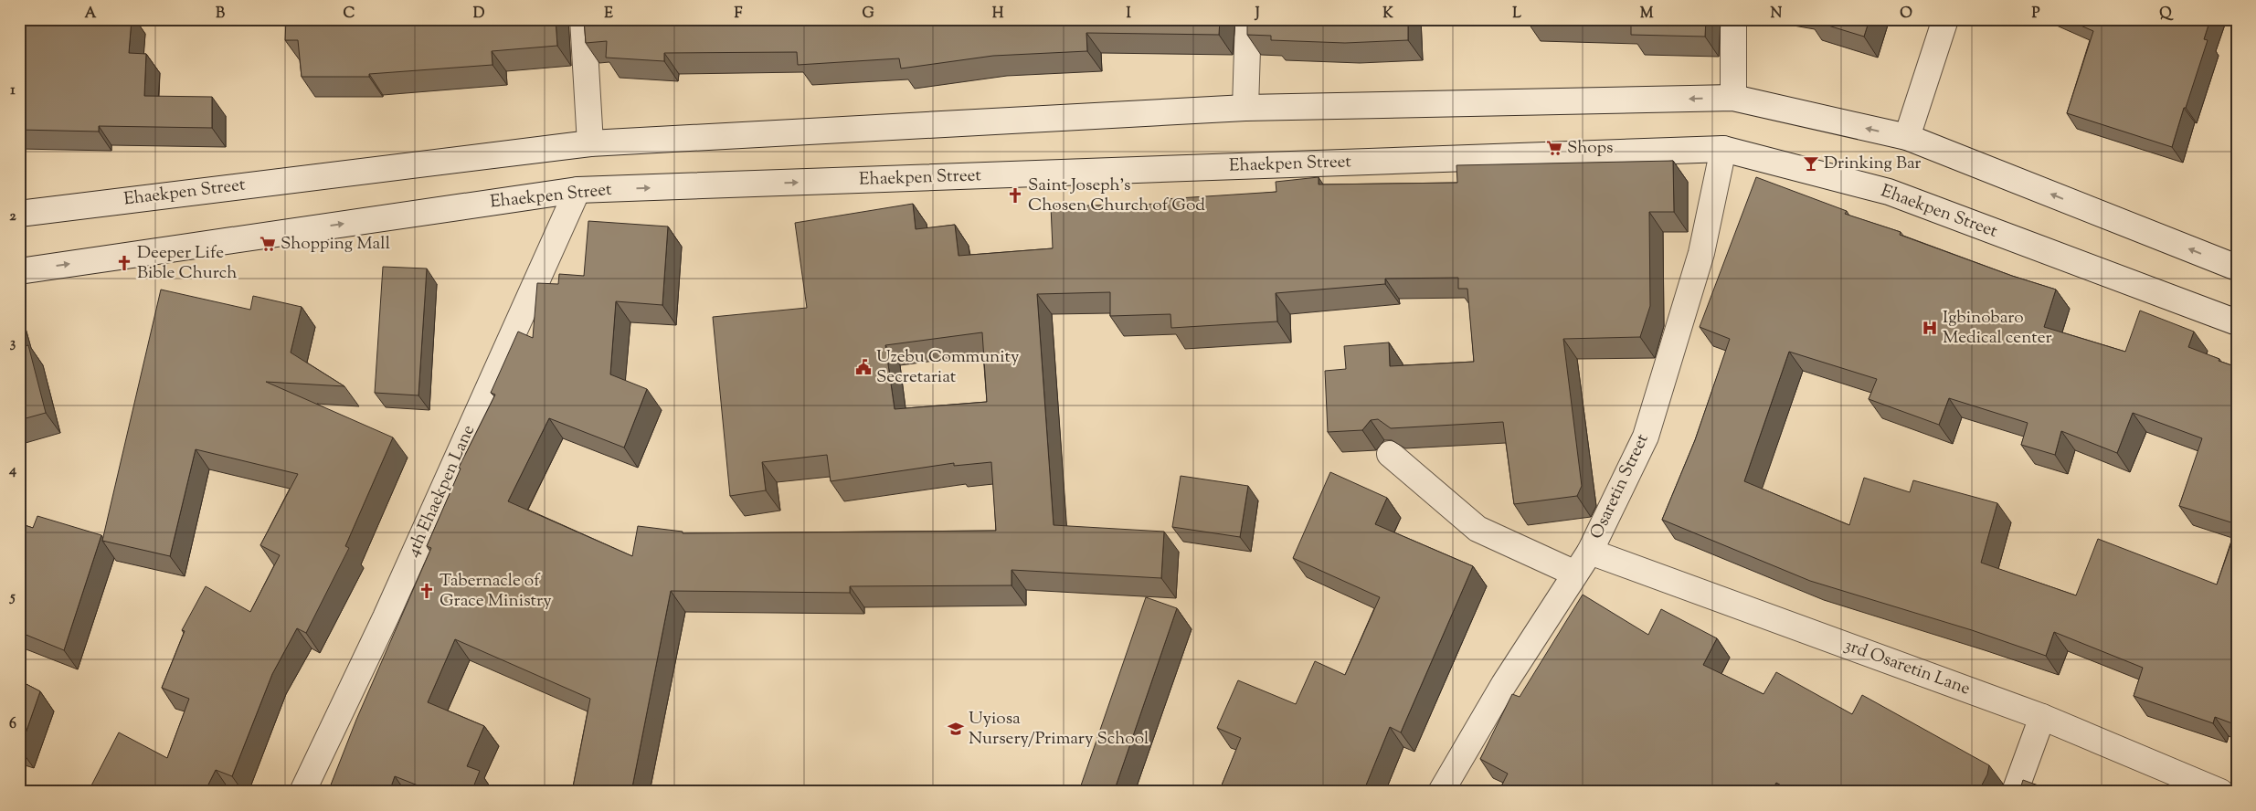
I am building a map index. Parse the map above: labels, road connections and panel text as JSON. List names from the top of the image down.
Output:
{
  "streets": {
    "street": [
      "Ehaekpen Street",
      "Osaretin Street",
      "4th Ehaekpen Lane",
      "3rd Osaretin Lane"
    ]
  },
  "crossings": [
    ["Ehaekpen Street", "Osaretin Street"],
    ["Ehaekpen Street", "4th Ehaekpen Lane"],
    ["Osaretin Street", "3rd Osaretin Lane"]
  ],
  "places": {
    "supermarket": ["Shops", "Shopping Mall"],
    "bar": ["Drinking Bar"],
    "church": ["Saint Joseph's Chosen Church of God", "Deeper Life Bible Church", "Tabernacle of Grace Ministry"],
    "hospital": ["Igbinobaro Medical center"],
    "public building": ["Uzebu Community Secretariat"],
    "school or university": ["Uyiosa Nursery/Primary School"]
  },
  "grid": {
    "columns": [
      "A",
      "B",
      "C",
      "D",
      "E",
      "F",
      "G",
      "H",
      "I",
      "J",
      "K",
      "L",
      "M",
      "N",
      "O",
      "P",
      "Q"
    ],
    "rows": [
      "1",
      "2",
      "3",
      "4",
      "5",
      "6"
    ]
  }
}
